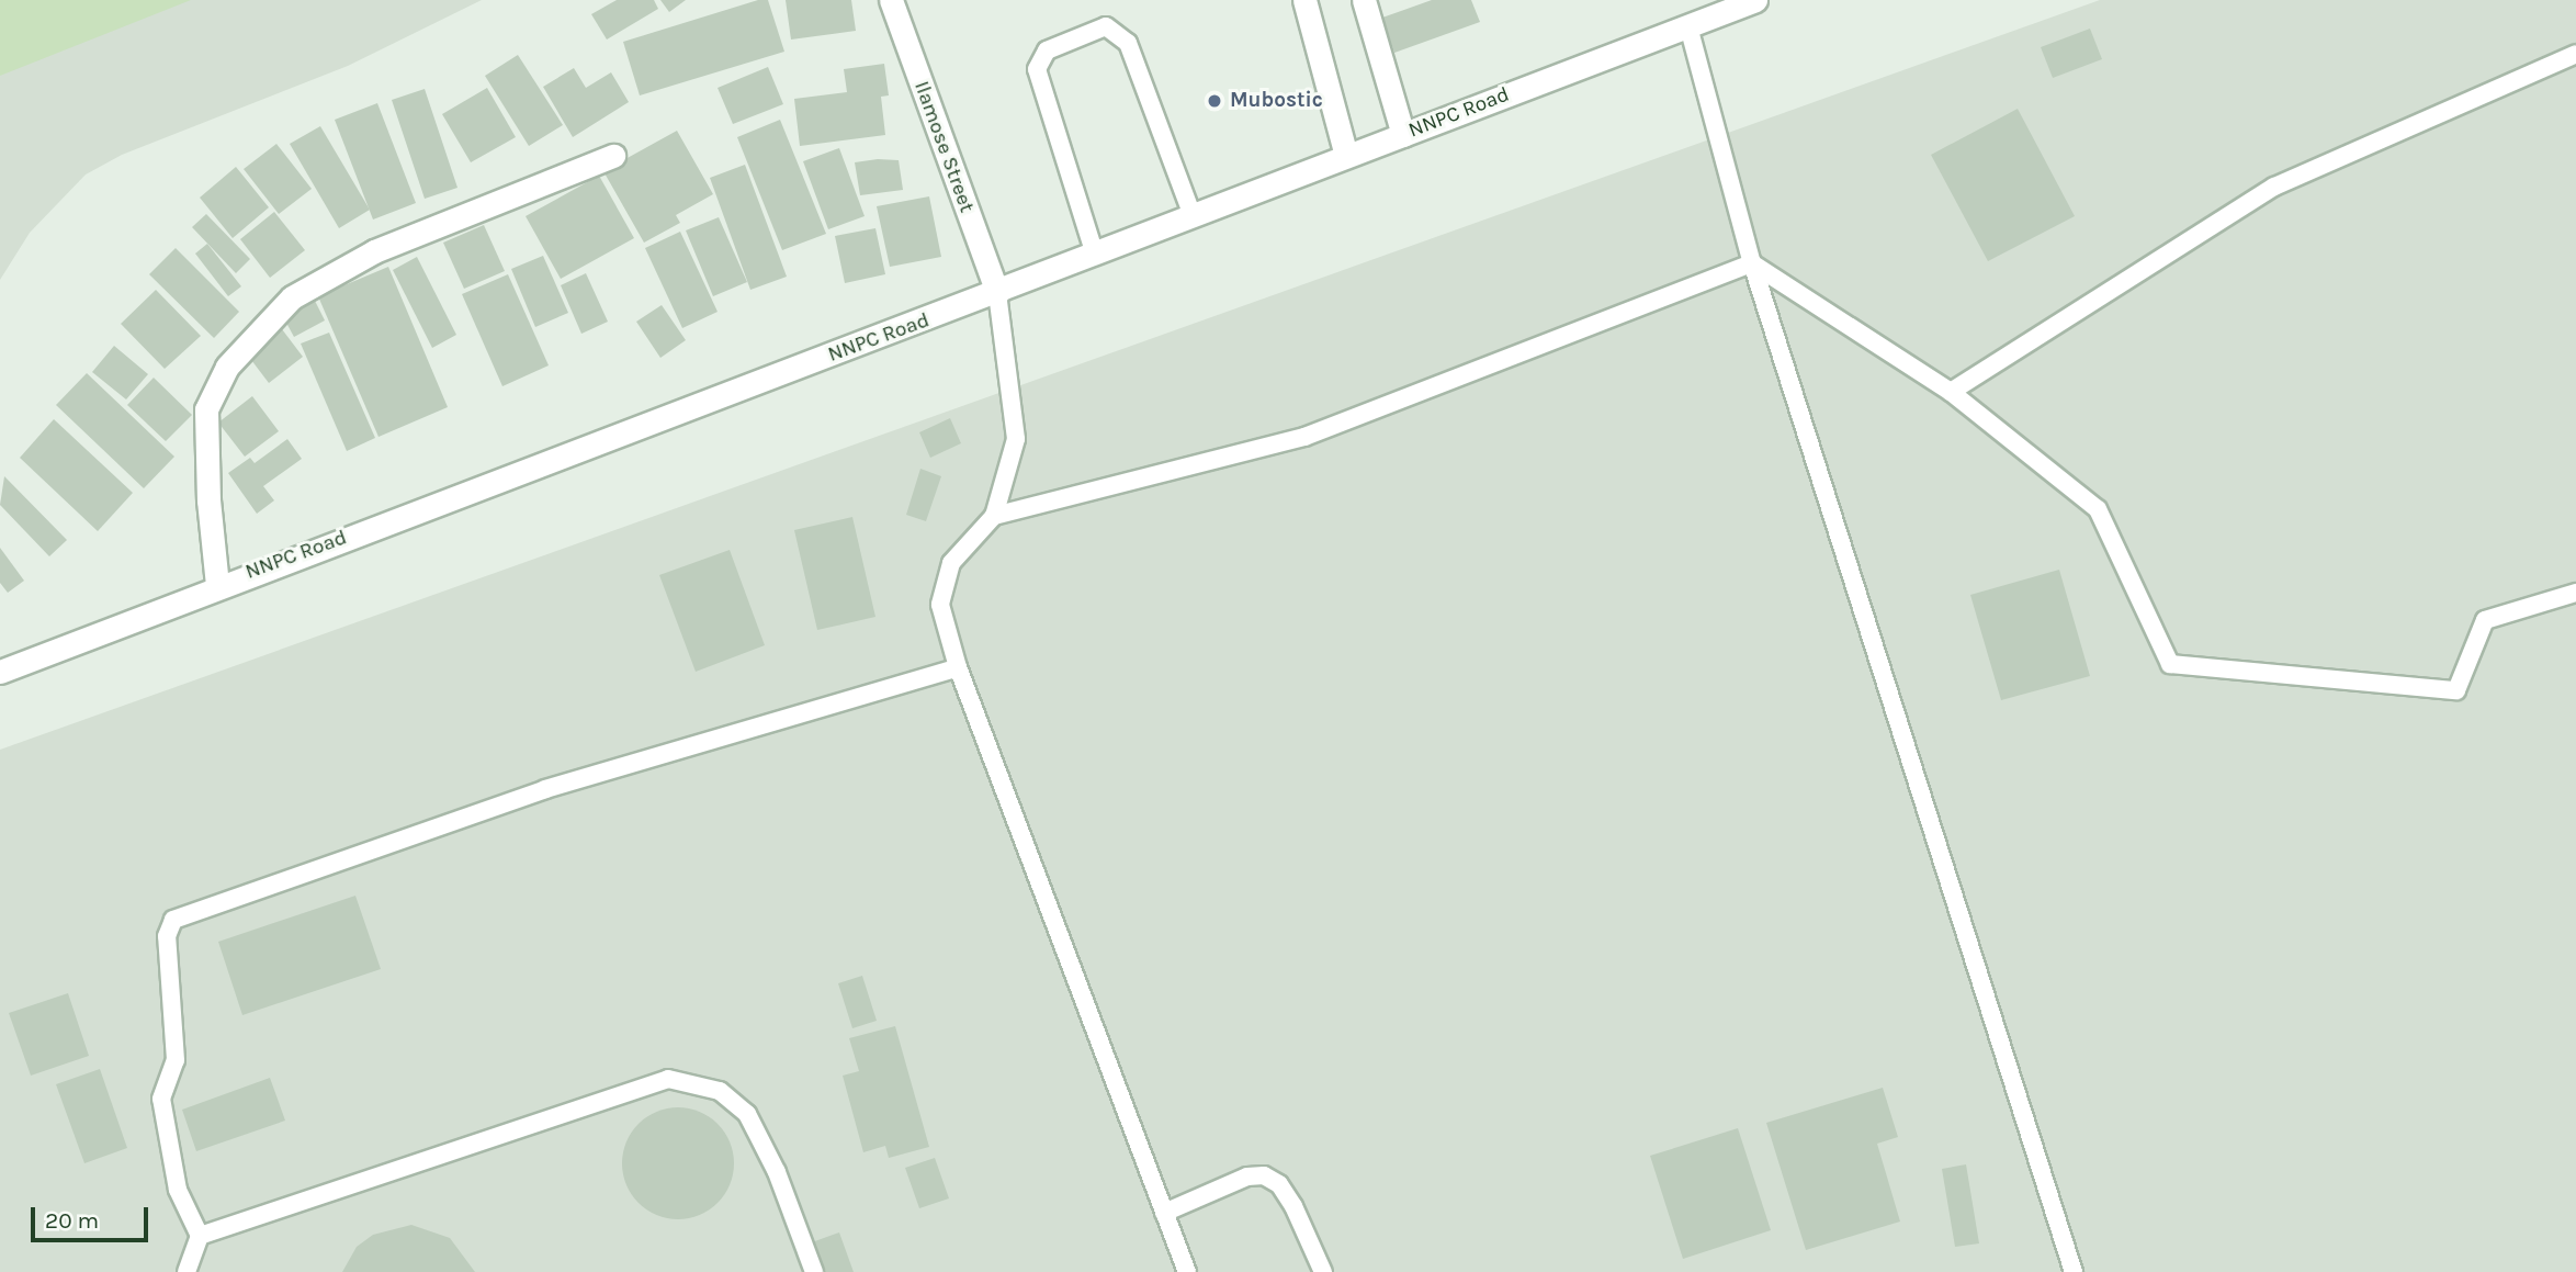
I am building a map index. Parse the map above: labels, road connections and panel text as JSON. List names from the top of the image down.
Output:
{
  "streets": {
    "street": ["NNPC Road", "Ilamose Street"]
  },
  "crossings": [
    ["NNPC Road", "Ilamose Street"]
  ],
  "places": ["Mubostic"],
  "scale_bar": "20 m"
}
